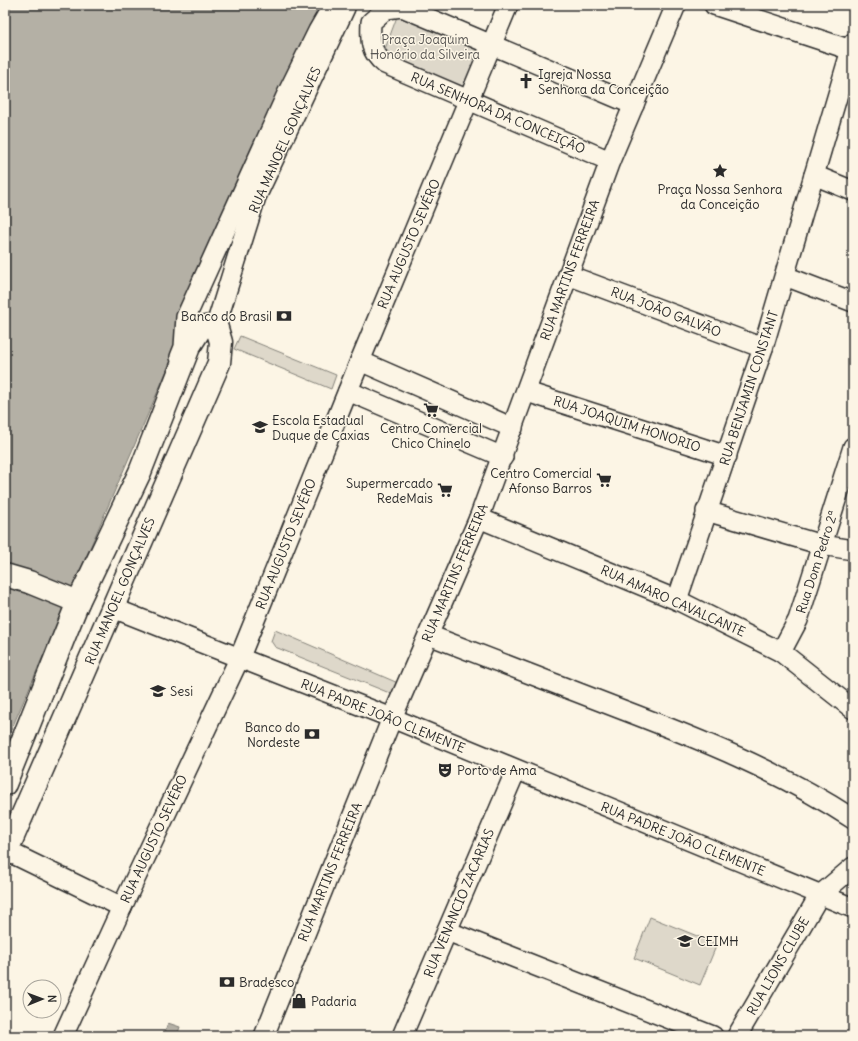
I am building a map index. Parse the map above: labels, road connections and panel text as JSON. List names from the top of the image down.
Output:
{
  "streets": {
    "street": [
      "RUA SENHORA DA CONCEIÇÃO",
      "RUA MANOEL GONÇALVES",
      "RUA AUGUSTO SEVÉRO",
      "RUA MARTINS FERREIRA",
      "RUA JOÃO GALVÃO",
      "RUA BENJAMIN CONSTANT",
      "RUA JOAQUIM HONORIO",
      "Rua Dom Pedro 2ª",
      "RUA AMARO CAVALCANTE",
      "RUA PADRE JOÃO CLEMENTE",
      "RUA VENANCIO ZACARIAS",
      "RUA LIONS CLUBE"
    ]
  },
  "crossings": [
    ["RUA SENHORA DA CONCEIÇÃO", "RUA AUGUSTO SEVÉRO"],
    ["RUA SENHORA DA CONCEIÇÃO", "RUA MARTINS FERREIRA"],
    ["RUA MANOEL GONÇALVES", "RUA PADRE JOÃO CLEMENTE"],
    ["RUA AUGUSTO SEVÉRO", "RUA PADRE JOÃO CLEMENTE"],
    ["RUA MARTINS FERREIRA", "RUA JOÃO GALVÃO"],
    ["RUA MARTINS FERREIRA", "RUA JOAQUIM HONORIO"],
    ["RUA MARTINS FERREIRA", "RUA AMARO CAVALCANTE"],
    ["RUA MARTINS FERREIRA", "RUA PADRE JOÃO CLEMENTE"],
    ["RUA JOÃO GALVÃO", "RUA BENJAMIN CONSTANT"],
    ["RUA BENJAMIN CONSTANT", "RUA JOAQUIM HONORIO"],
    ["RUA BENJAMIN CONSTANT", "RUA AMARO CAVALCANTE"],
    ["Rua Dom Pedro 2ª", "RUA AMARO CAVALCANTE"],
    ["RUA PADRE JOÃO CLEMENTE", "RUA VENANCIO ZACARIAS"],
    ["RUA PADRE JOÃO CLEMENTE", "RUA LIONS CLUBE"]
  ],
  "parks": ["Praça Joaquim Honório da Silveira"],
  "places": {
    "church": ["Igreja Nossa Senhora da Conceição"],
    "place": ["Praça Nossa Senhora da Conceição"],
    "bank": ["Banco do Brasil", "Banco do Nordeste", "Bradesco"],
    "supermarket": ["Centro Comercial Chico Chinelo", "Centro Comercial Afonso Barros", "Supermercado RedeMais"],
    "school or university": ["Escola Estadual Duque de Caxias", "Sesi", "CEIMH"],
    "theatre": ["Porto de Ama"],
    "shop": ["Padaria"]
  },
  "north": "right"
}
